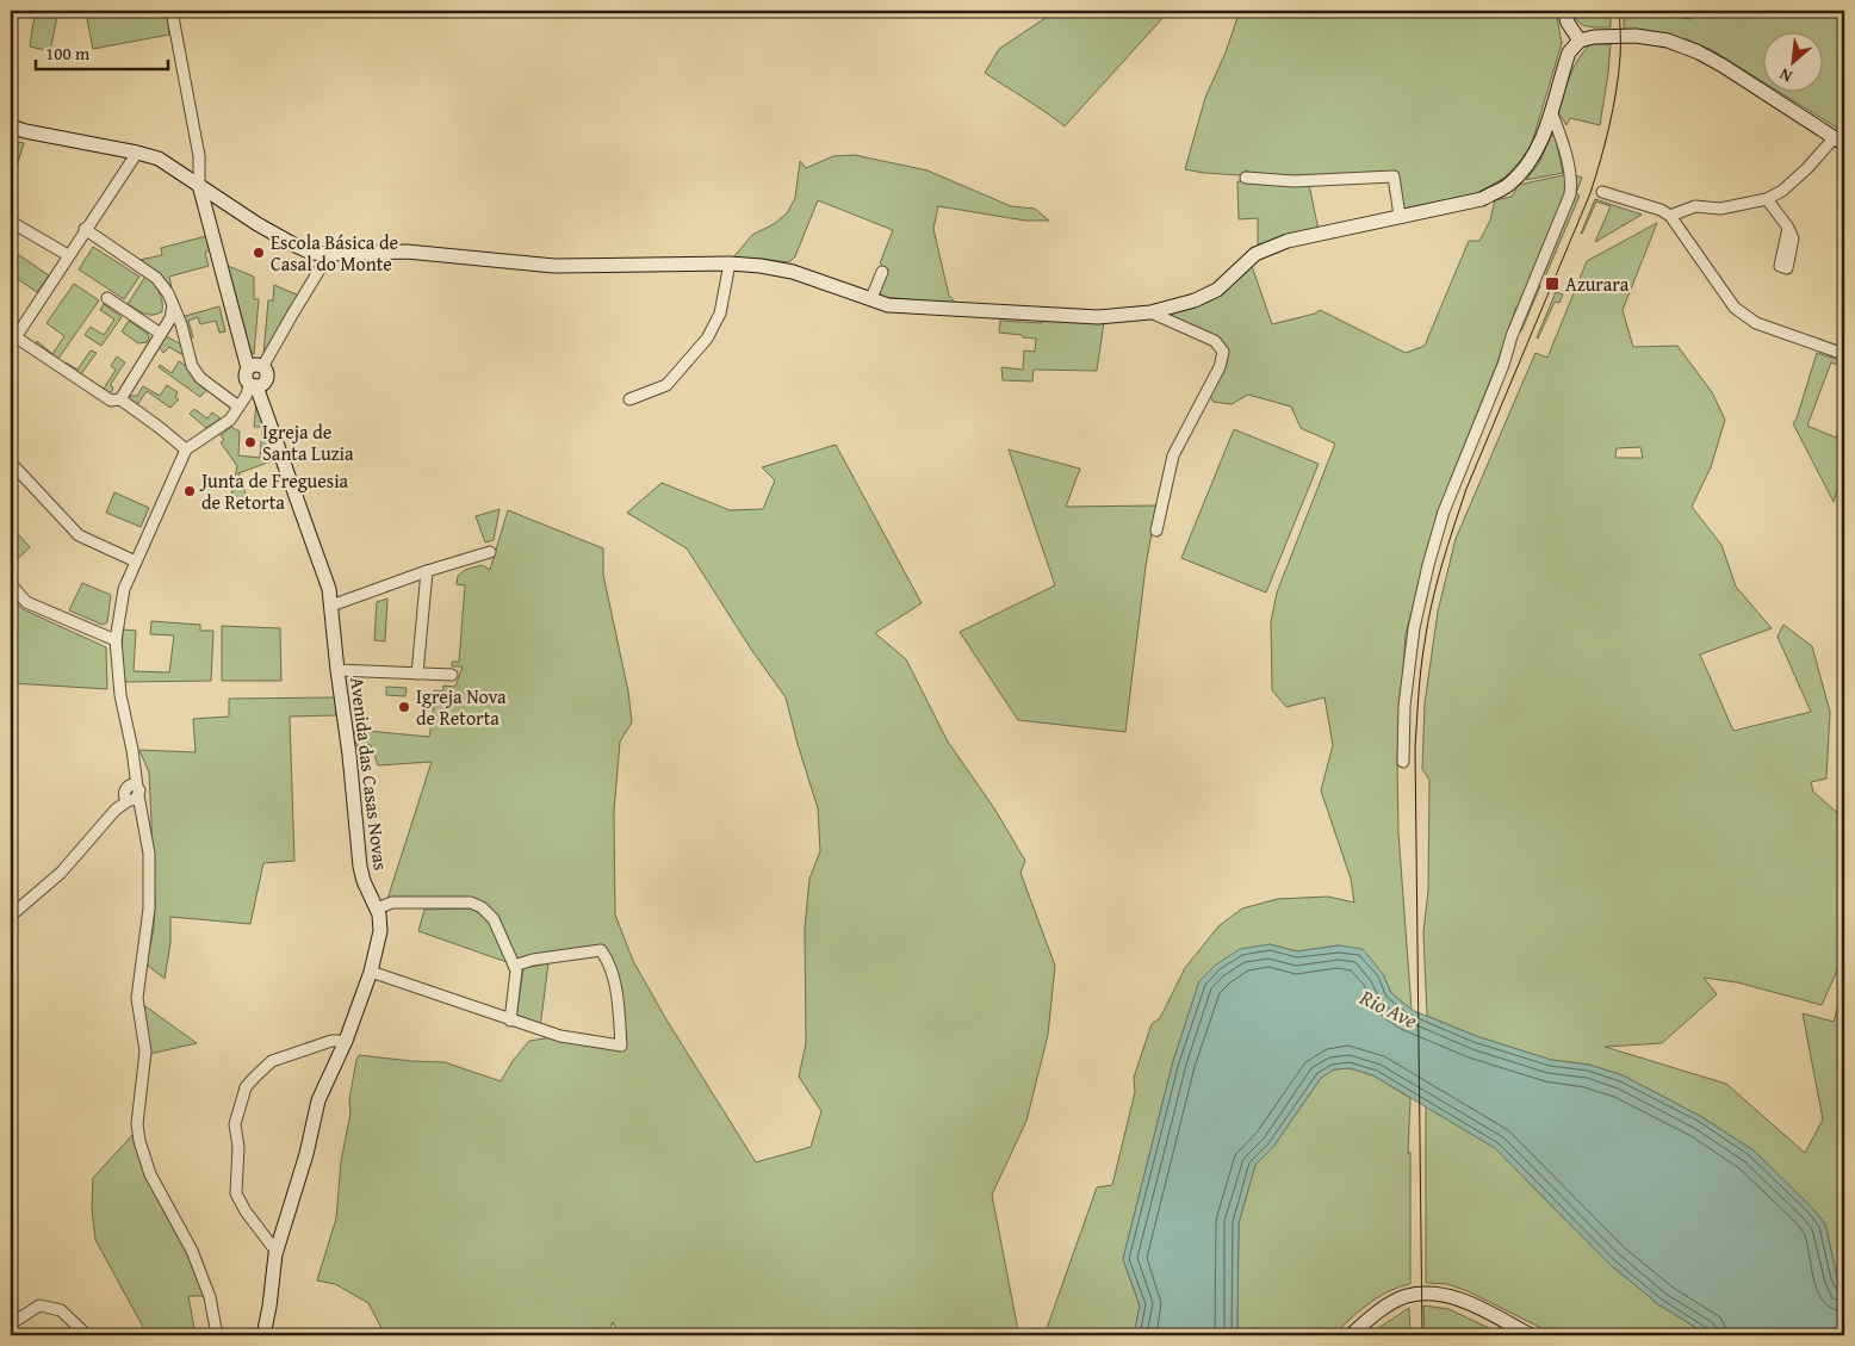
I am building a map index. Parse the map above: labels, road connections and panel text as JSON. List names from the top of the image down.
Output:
{
  "streets": {
    "street": ["Avenida das Casas Novas"]
  },
  "water": ["Rio Ave"],
  "places": {
    "other": [
      "Escola Básica de Casal do Monte",
      "Igreja de Santa Luzia",
      "Junta de Freguesia de Retorta",
      "Igreja Nova de Retorta"
    ],
    "transit": ["Azurara"]
  },
  "scale_bar": "100 m",
  "north": "bottom left"
}
